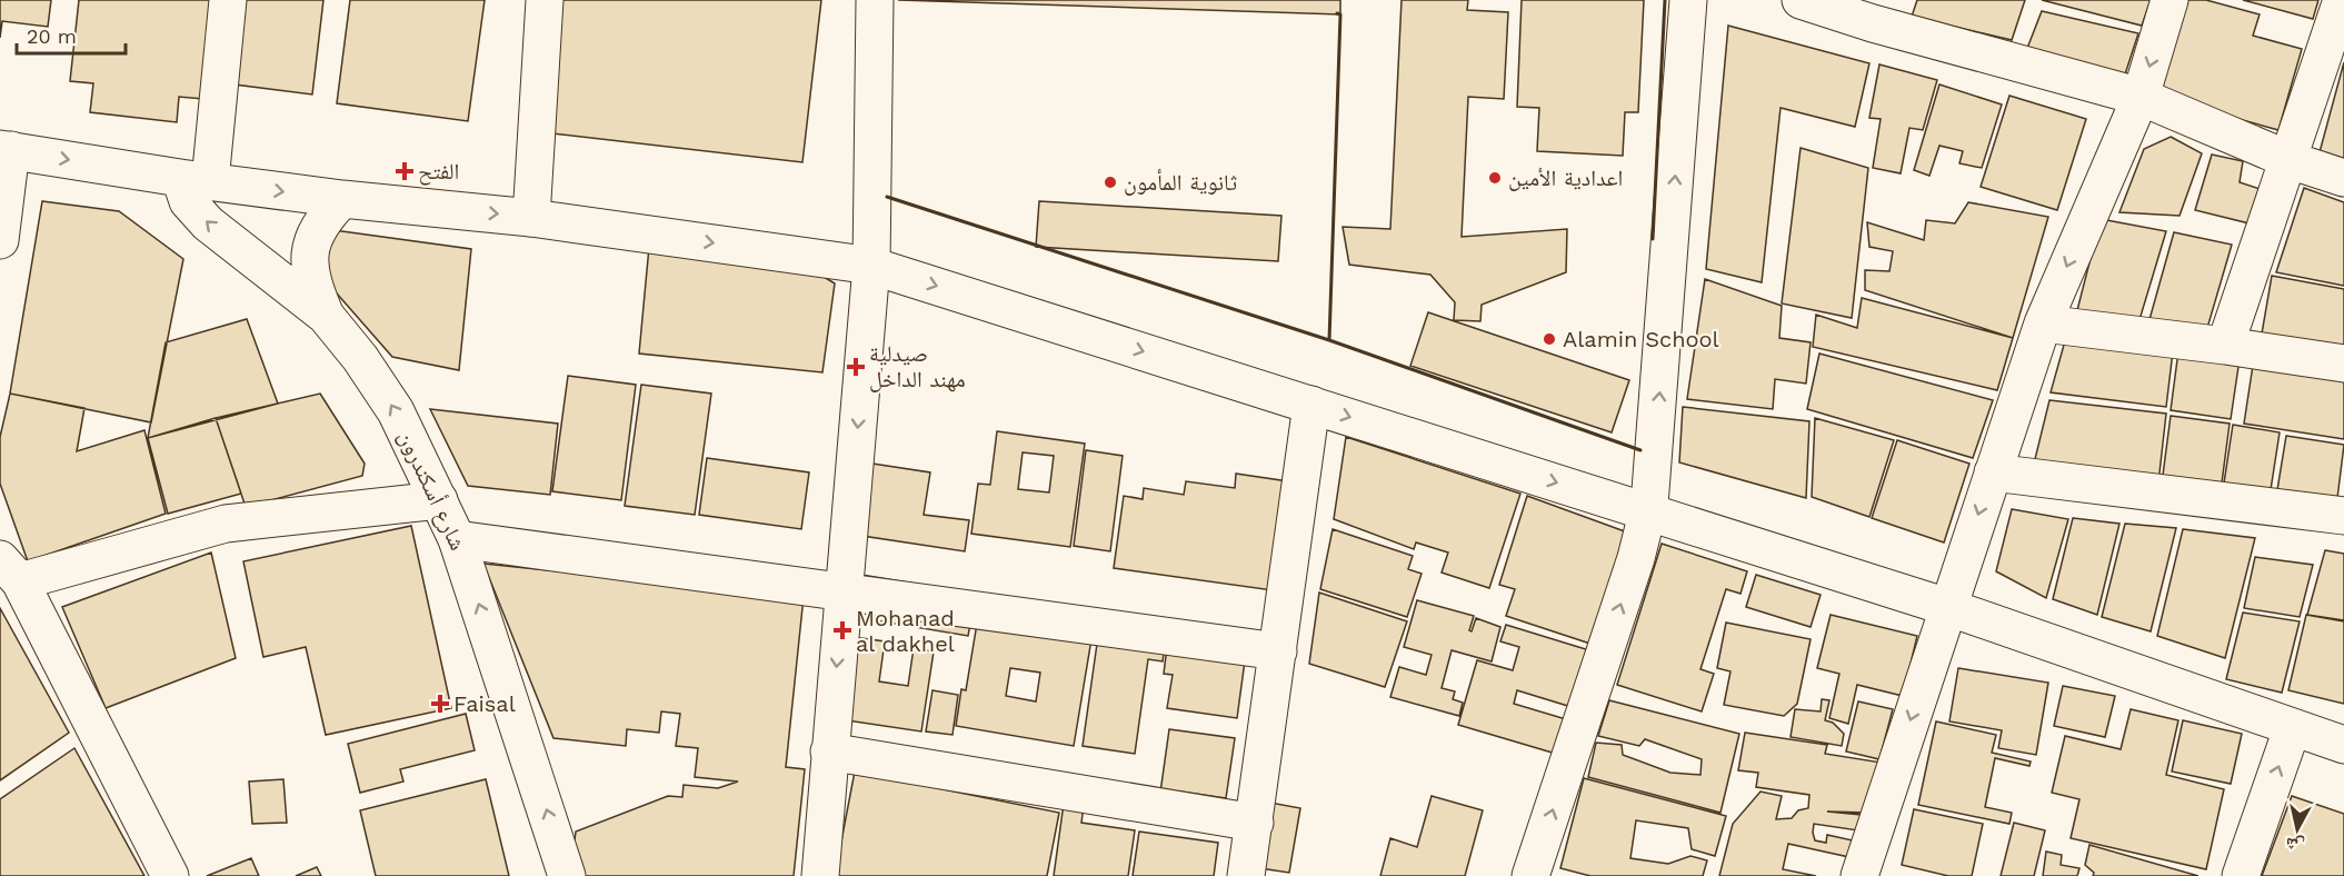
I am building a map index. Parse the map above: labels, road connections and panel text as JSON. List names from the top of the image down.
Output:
{
  "streets": {
    "street": ["شارع أسكندرون"]
  },
  "one_way": ["شارع أسكندرون"],
  "places": {
    "health": [
      "الفتح",
      "صيدلية مهند الداخل",
      "Mohanad al dakhel",
      "Faisal"
    ],
    "other": ["اعدادية الأمين", "ثانوية المأمون", "Alamin School"]
  },
  "scale_bar": "20 m",
  "north": "bottom"
}
